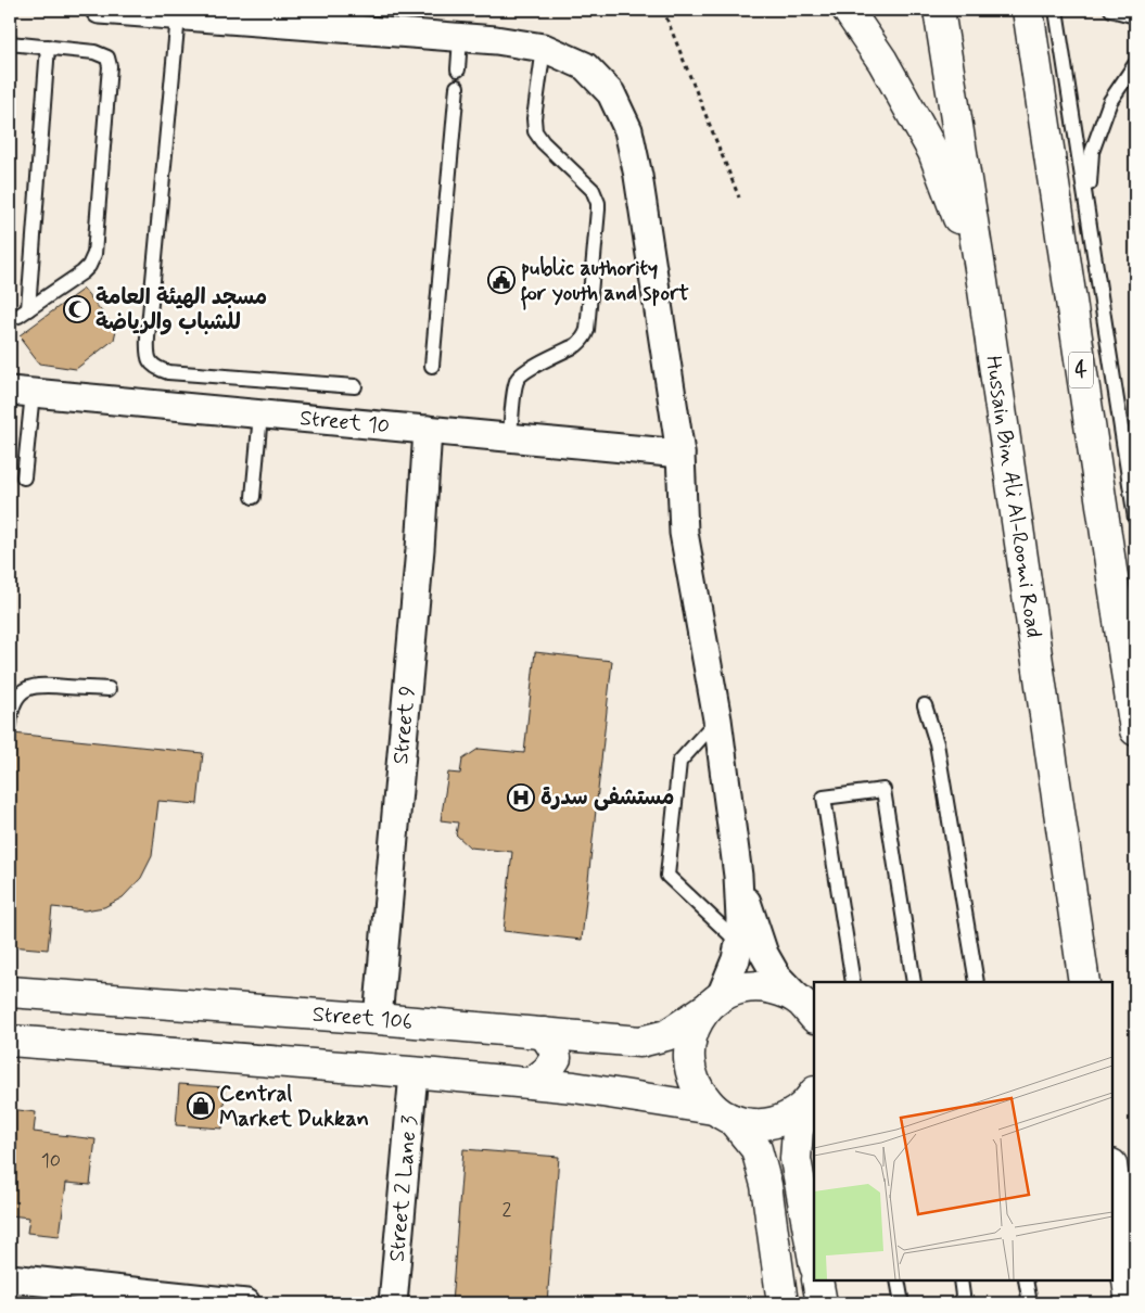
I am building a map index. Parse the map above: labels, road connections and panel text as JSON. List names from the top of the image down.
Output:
{
  "streets": {
    "main road": ["4", "Hussain Bin Ali Al-Roomi Road", "Street 106"],
    "street": ["Street 10", "Street 9", "Street 2 Lane 3"]
  },
  "crossings": [
    ["Street 10", "Street 9"],
    ["Street 9", "Street 106"]
  ],
  "places": {
    "public building": ["public authority for youth and sport"],
    "mosque": ["مسجد الهيئة العامة للشباب والرياضة"],
    "hospital": ["مستشفى سدرة"],
    "shop": ["Central Market Dukkan"]
  },
  "house_numbers": ["10", "2"]
}
